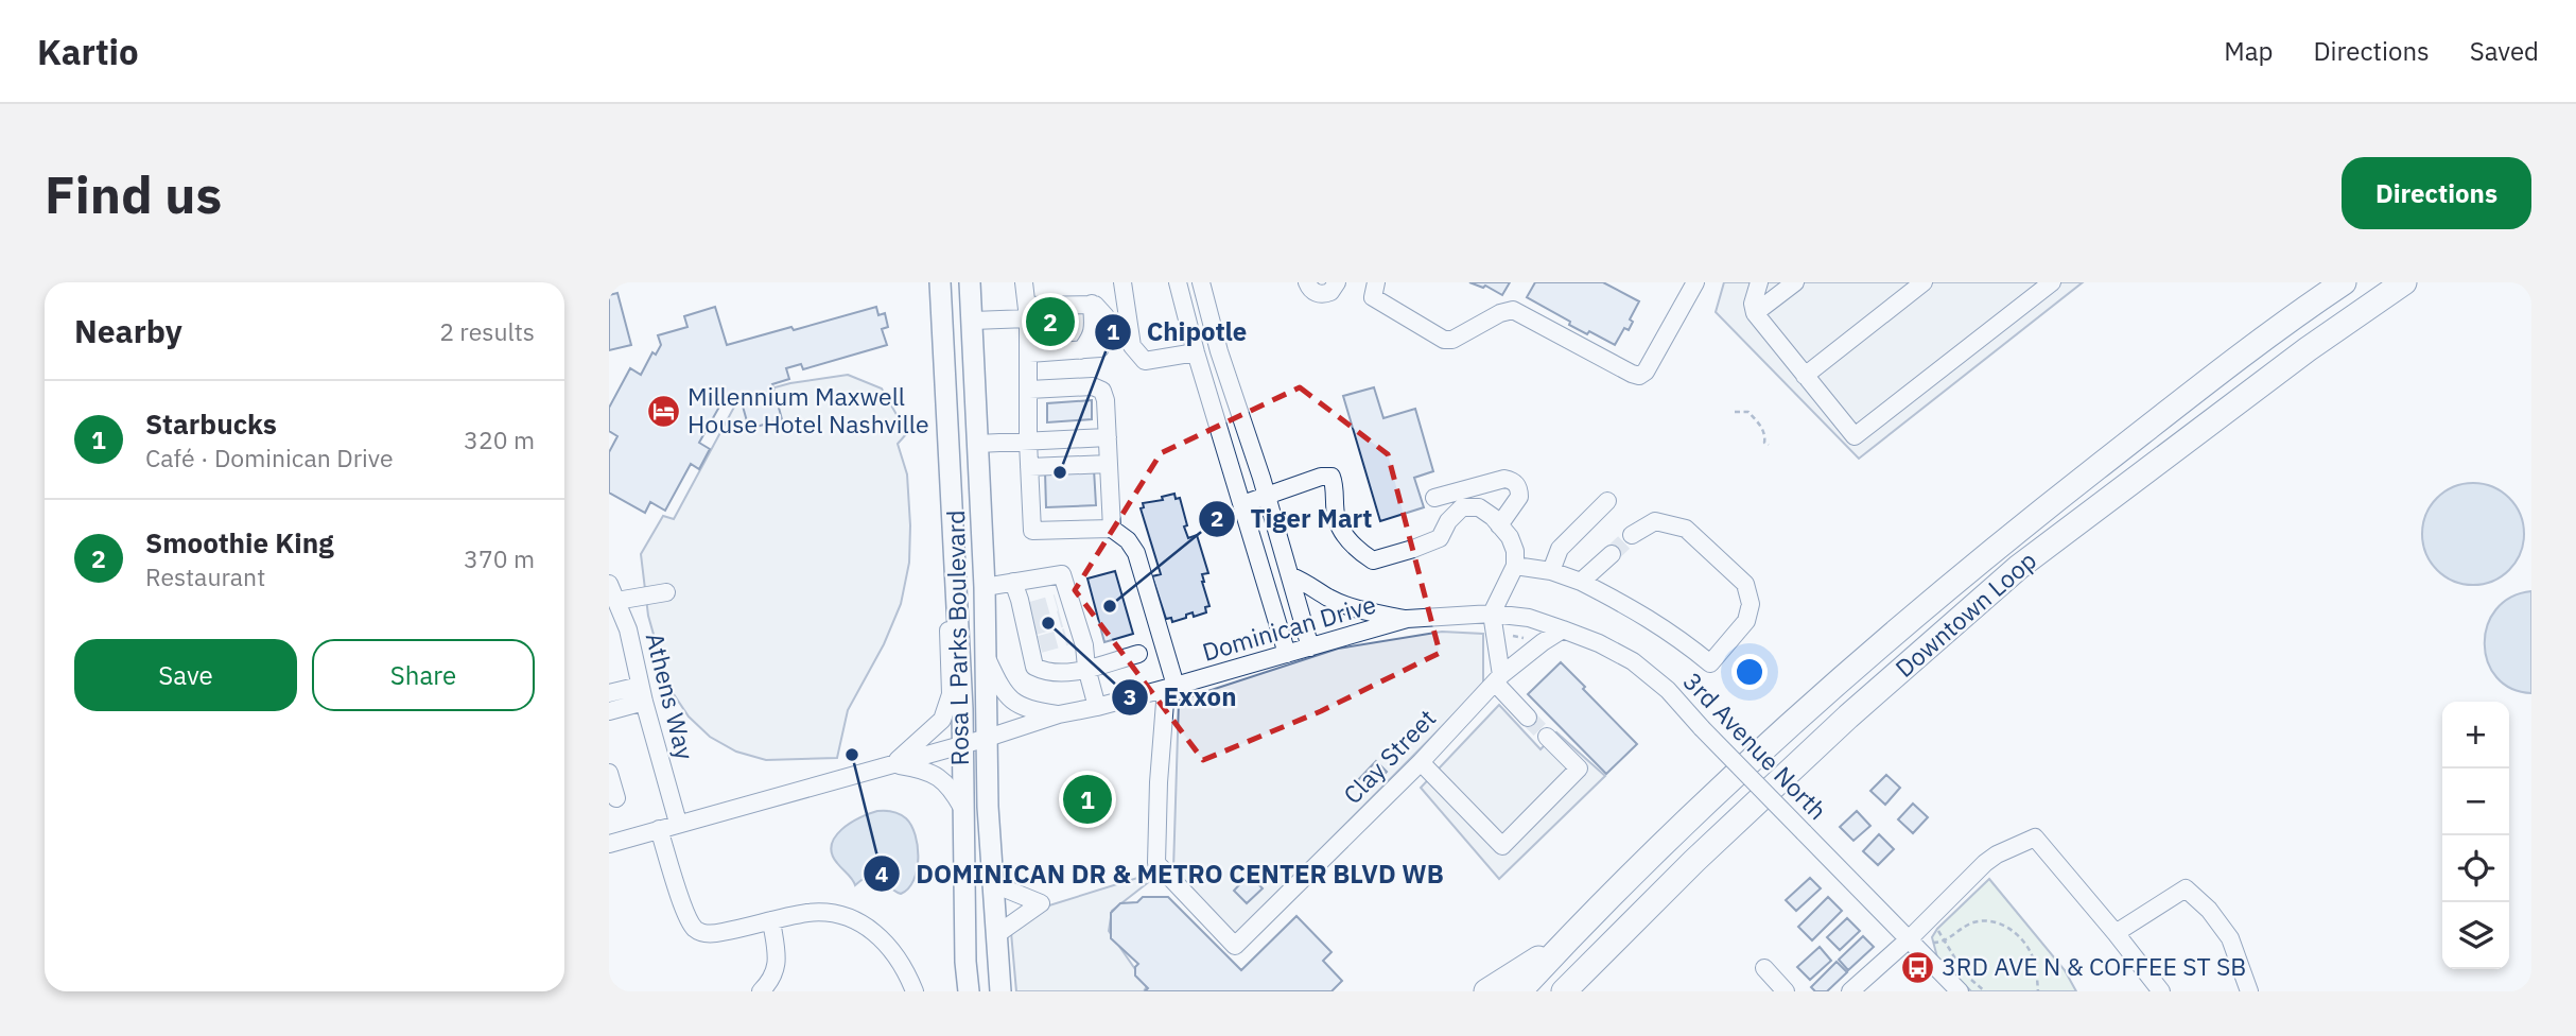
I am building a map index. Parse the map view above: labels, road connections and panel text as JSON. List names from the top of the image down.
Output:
{
  "streets": {
    "highway": ["Downtown Loop"],
    "main road": ["Rosa L Parks Boulevard"],
    "street": [
      "Dominican Drive",
      "Athens Way",
      "3rd Avenue North",
      "Clay Street"
    ]
  },
  "crossings": [
    ["Dominican Drive", "Rosa L Parks Boulevard"],
    ["Dominican Drive", "Athens Way"],
    ["Dominican Drive", "3rd Avenue North"],
    ["Dominican Drive", "Clay Street"],
    ["3rd Avenue North", "Clay Street"]
  ],
  "places": {
    "hotel": ["Millennium Maxwell House Hotel Nashville"],
    "other": [
      "Chipotle",
      "Tiger Mart",
      "Exxon",
      "DOMINICAN DR & METRO CENTER BLVD WB"
    ],
    "bus stop": ["3RD AVE N & COFFEE ST SB"]
  },
  "page": {
    "header": "Kartio",
    "nav": ["Map", "Directions", "Saved"],
    "buttons": [
      "Directions",
      ["Save", "Share"]
    ],
    "title": "Find us",
    "heading": ["Nearby", "2 results"],
    "pins": ["2", "1"],
    "list": [
      {
        "mark": "1",
        "name": "Starbucks",
        "note": "Café · Dominican Drive",
        "value": "320 m"
      },
      {
        "mark": "2",
        "name": "Smoothie King",
        "note": "Restaurant",
        "value": "370 m"
      }
    ],
    "map_buttons": ["+", "−"]
  }
}
